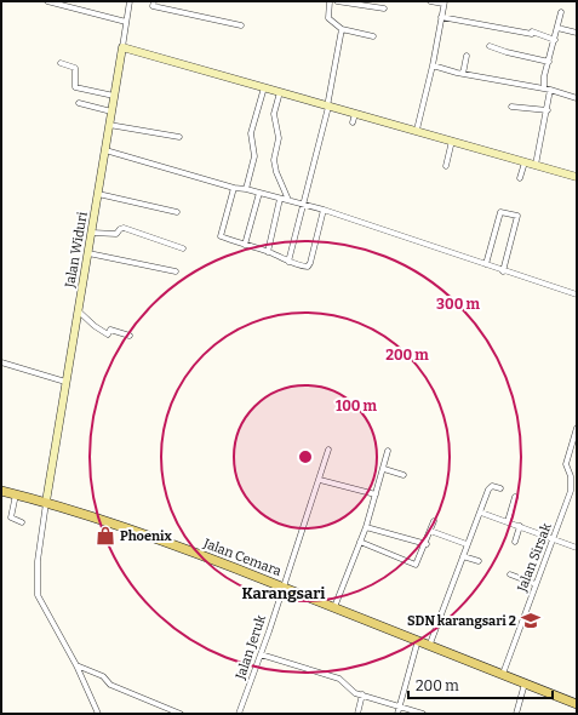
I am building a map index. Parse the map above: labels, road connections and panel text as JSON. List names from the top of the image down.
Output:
{
  "streets": {
    "main road": ["Jalan Widuri", "Jalan Cemara"],
    "street": ["Jalan Sirsak", "Jalan Jeruk"]
  },
  "crossings": [
    ["Jalan Widuri", "Jalan Cemara"],
    ["Jalan Cemara", "Jalan Sirsak"],
    ["Jalan Cemara", "Jalan Jeruk"]
  ],
  "districts": ["Karangsari"],
  "places": {
    "shop": ["Phoenix"],
    "school or university": ["SDN karangsari 2"]
  },
  "scale_bar": "200 m",
  "rings": ["300 m", "200 m", "100 m"]
}
